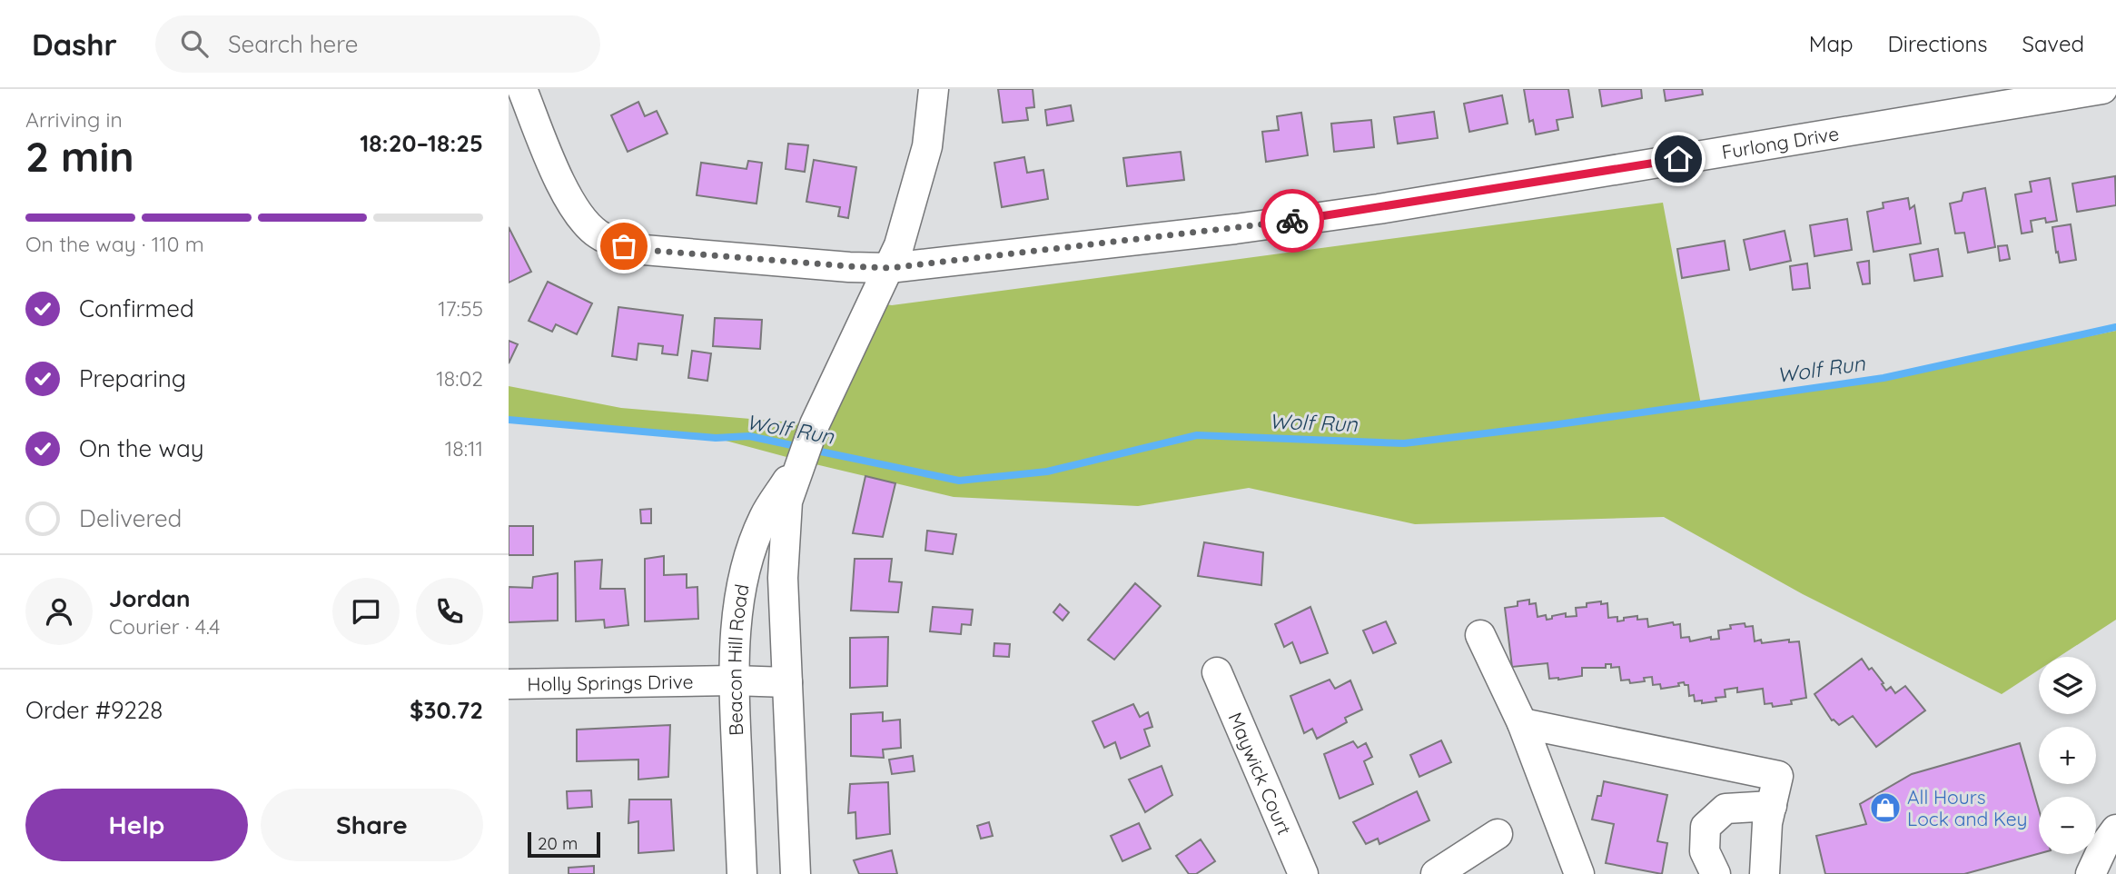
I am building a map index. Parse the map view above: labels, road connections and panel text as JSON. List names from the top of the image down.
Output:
{
  "streets": {
    "street": [
      "Furlong Drive",
      "Beacon Hill Road",
      "Holly Springs Drive",
      "Maywick Court"
    ]
  },
  "crossings": [
    ["Furlong Drive", "Beacon Hill Road"],
    ["Beacon Hill Road", "Holly Springs Drive"]
  ],
  "water": ["Wolf Run"],
  "places": {
    "shop": ["All Hours Lock and Key"]
  },
  "scale_bar": "20 m",
  "page": {
    "header": "Dashr",
    "search": "Search here",
    "nav": ["Map", "Directions", "Saved"],
    "heading": ["2 min", "Arriving in", "18:20–18:25"],
    "panel": [
      "Jordan",
      "Courier · 4.4",
      "Order #9228",
      "$30.72"
    ],
    "bar": "On the way · 110 m",
    "list": [
      ["Confirmed", "17:55"],
      ["Preparing", "18:02"],
      ["On the way", "18:11"],
      "Delivered"
    ],
    "map_buttons": ["+", "−"],
    "buttons": ["Help", "Share"],
    "scale": "20 m"
  }
}
